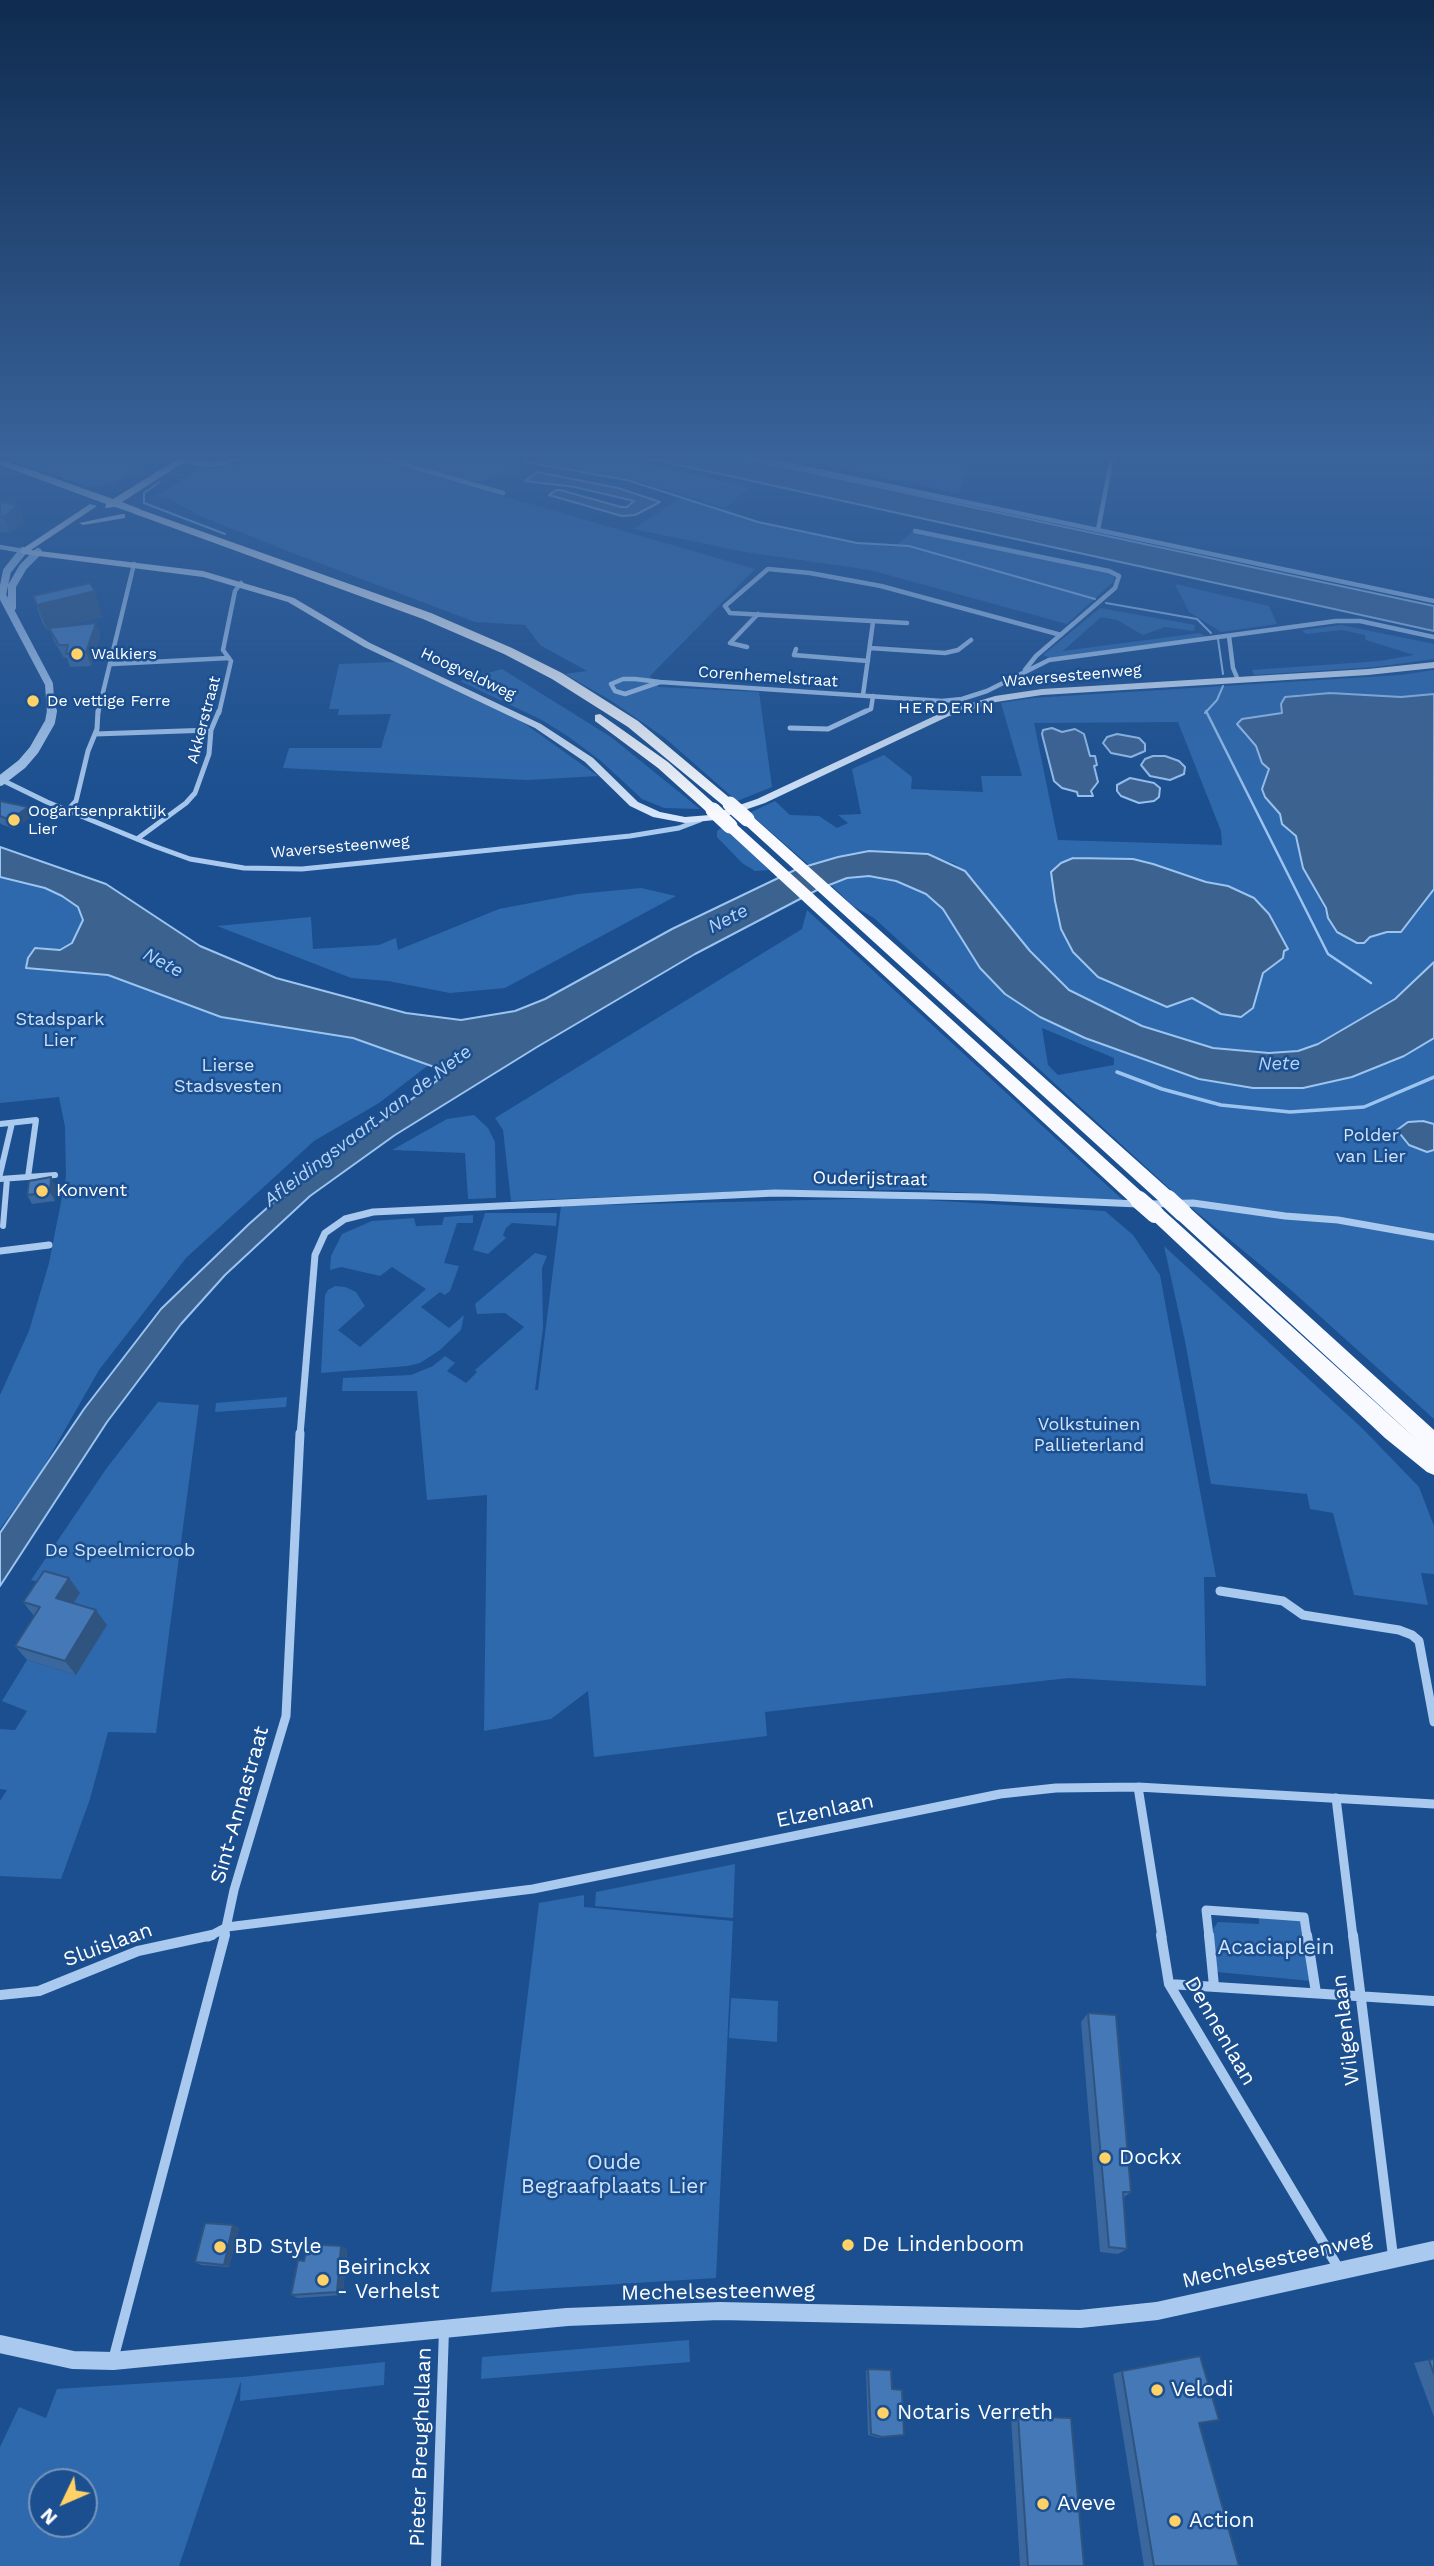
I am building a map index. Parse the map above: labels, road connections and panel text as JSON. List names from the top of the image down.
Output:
{
  "streets": {
    "main road": ["Hoogveldweg", "Waversesteenweg"],
    "street": [
      "Corenhemelstraat",
      "Akkerstraat",
      "Ouderijstraat",
      "Sint-Annastraat",
      "Elzenlaan",
      "Sluislaan",
      "Wilgenlaan",
      "Dennenlaan",
      "Mechelsesteenweg",
      "Pieter Breughellaan"
    ]
  },
  "crossings": [
    ["Hoogveldweg", "Waversesteenweg"],
    ["Hoogveldweg", "Akkerstraat"],
    ["Waversesteenweg", "Corenhemelstraat"],
    ["Waversesteenweg", "Akkerstraat"],
    ["Ouderijstraat", "Sint-Annastraat"],
    ["Sint-Annastraat", "Elzenlaan"],
    ["Sint-Annastraat", "Sluislaan"],
    ["Sint-Annastraat", "Mechelsesteenweg"],
    ["Elzenlaan", "Sluislaan"],
    ["Elzenlaan", "Wilgenlaan"],
    ["Elzenlaan", "Dennenlaan"],
    ["Wilgenlaan", "Mechelsesteenweg"],
    ["Dennenlaan", "Mechelsesteenweg"],
    ["Mechelsesteenweg", "Pieter Breughellaan"]
  ],
  "districts": ["HERDERIN"],
  "water": ["Nete", "Afleidingsvaart van de Nete"],
  "parks": [
    "Stadspark Lier",
    "Lierse Stadsvesten",
    "Polder van Lier",
    "Volkstuinen Pallieterland",
    "De Speelmicroob",
    "Acaciaplein",
    "Oude Begraafplaats Lier"
  ],
  "places": [
    "Walkiers",
    "De vettige Ferre",
    "Oogartsenpraktijk Lier",
    "Konvent",
    "Dockx",
    "De Lindenboom",
    "BD Style",
    "Beirinckx - Verhelst",
    "Velodi",
    "Notaris Verreth",
    "Aveve",
    "Action"
  ],
  "north": "bottom left"
}
